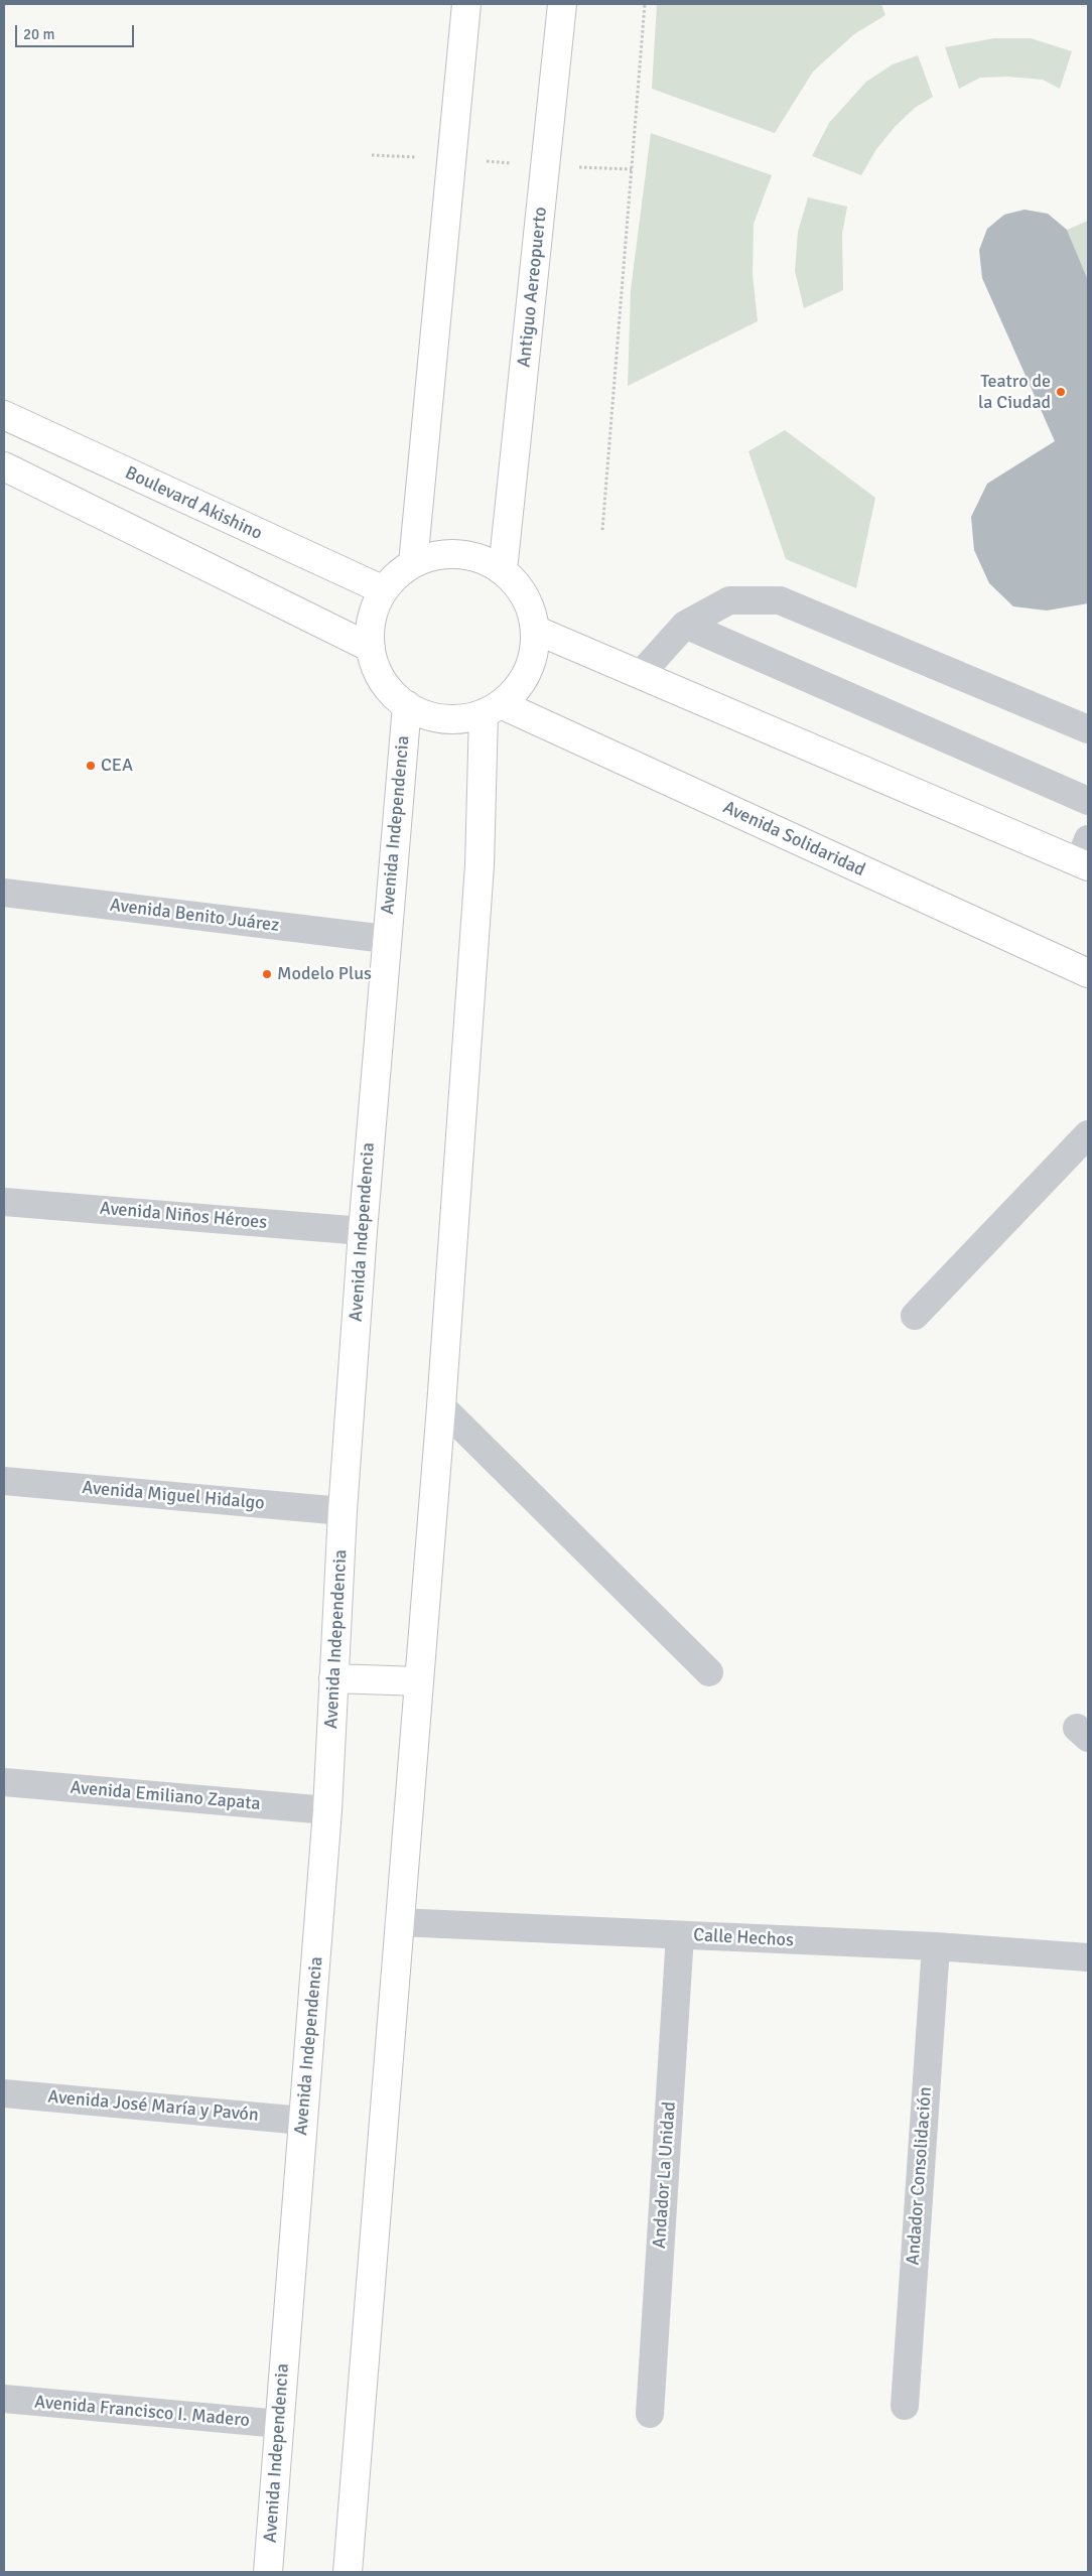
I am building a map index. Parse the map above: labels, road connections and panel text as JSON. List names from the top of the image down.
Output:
{
  "streets": {
    "main road": [
      "Antiguo Aereopuerto",
      "Boulevard Akishino",
      "Avenida Independencia",
      "Avenida Solidaridad"
    ],
    "street": [
      "Avenida Benito Juárez",
      "Avenida Niños Héroes",
      "Avenida Miguel Hidalgo",
      "Avenida Emiliano Zapata",
      "Calle Hechos",
      "Avenida José María y Pavón",
      "Andador La Unidad",
      "Andador Consolidación",
      "Avenida Francisco I. Madero"
    ]
  },
  "crossings": [
    ["Antiguo Aereopuerto", "Boulevard Akishino"],
    ["Antiguo Aereopuerto", "Avenida Independencia"],
    ["Antiguo Aereopuerto", "Avenida Solidaridad"],
    ["Boulevard Akishino", "Avenida Independencia"],
    ["Boulevard Akishino", "Avenida Solidaridad"],
    ["Avenida Independencia", "Avenida Solidaridad"],
    ["Avenida Independencia", "Avenida Benito Juárez"],
    ["Avenida Independencia", "Avenida Niños Héroes"],
    ["Avenida Independencia", "Avenida Miguel Hidalgo"],
    ["Avenida Independencia", "Avenida Emiliano Zapata"],
    ["Avenida Independencia", "Avenida José María y Pavón"],
    ["Avenida Independencia", "Avenida Francisco I. Madero"],
    ["Calle Hechos", "Andador La Unidad"],
    ["Calle Hechos", "Andador Consolidación"]
  ],
  "places": ["Teatro de la Ciudad", "CEA", "Modelo Plus"],
  "scale_bar": "20 m"
}
